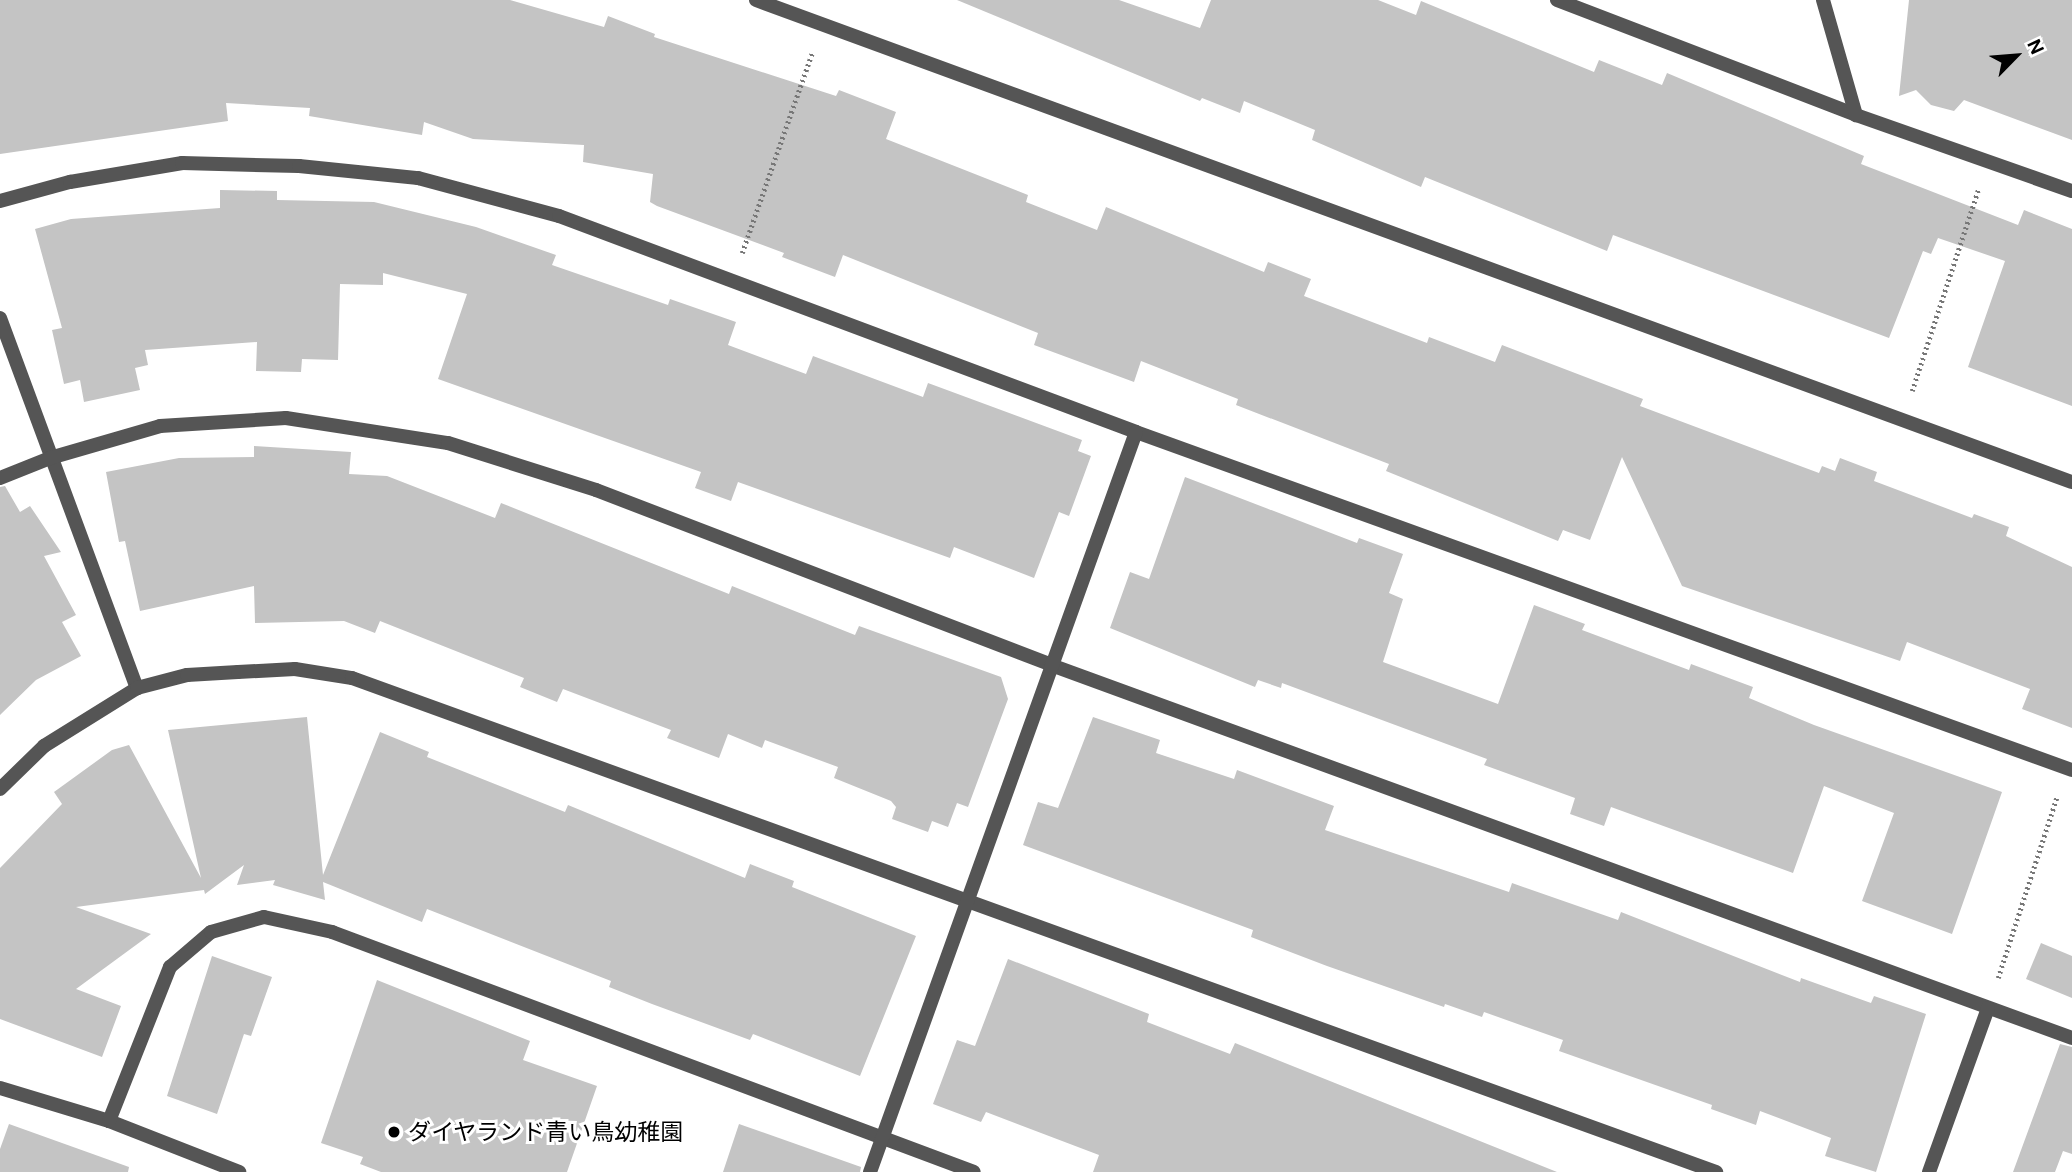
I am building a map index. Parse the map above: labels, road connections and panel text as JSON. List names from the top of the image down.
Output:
{
  "places": ["ダイヤランド青い鳥幼稚園"],
  "north": "top right"
}
